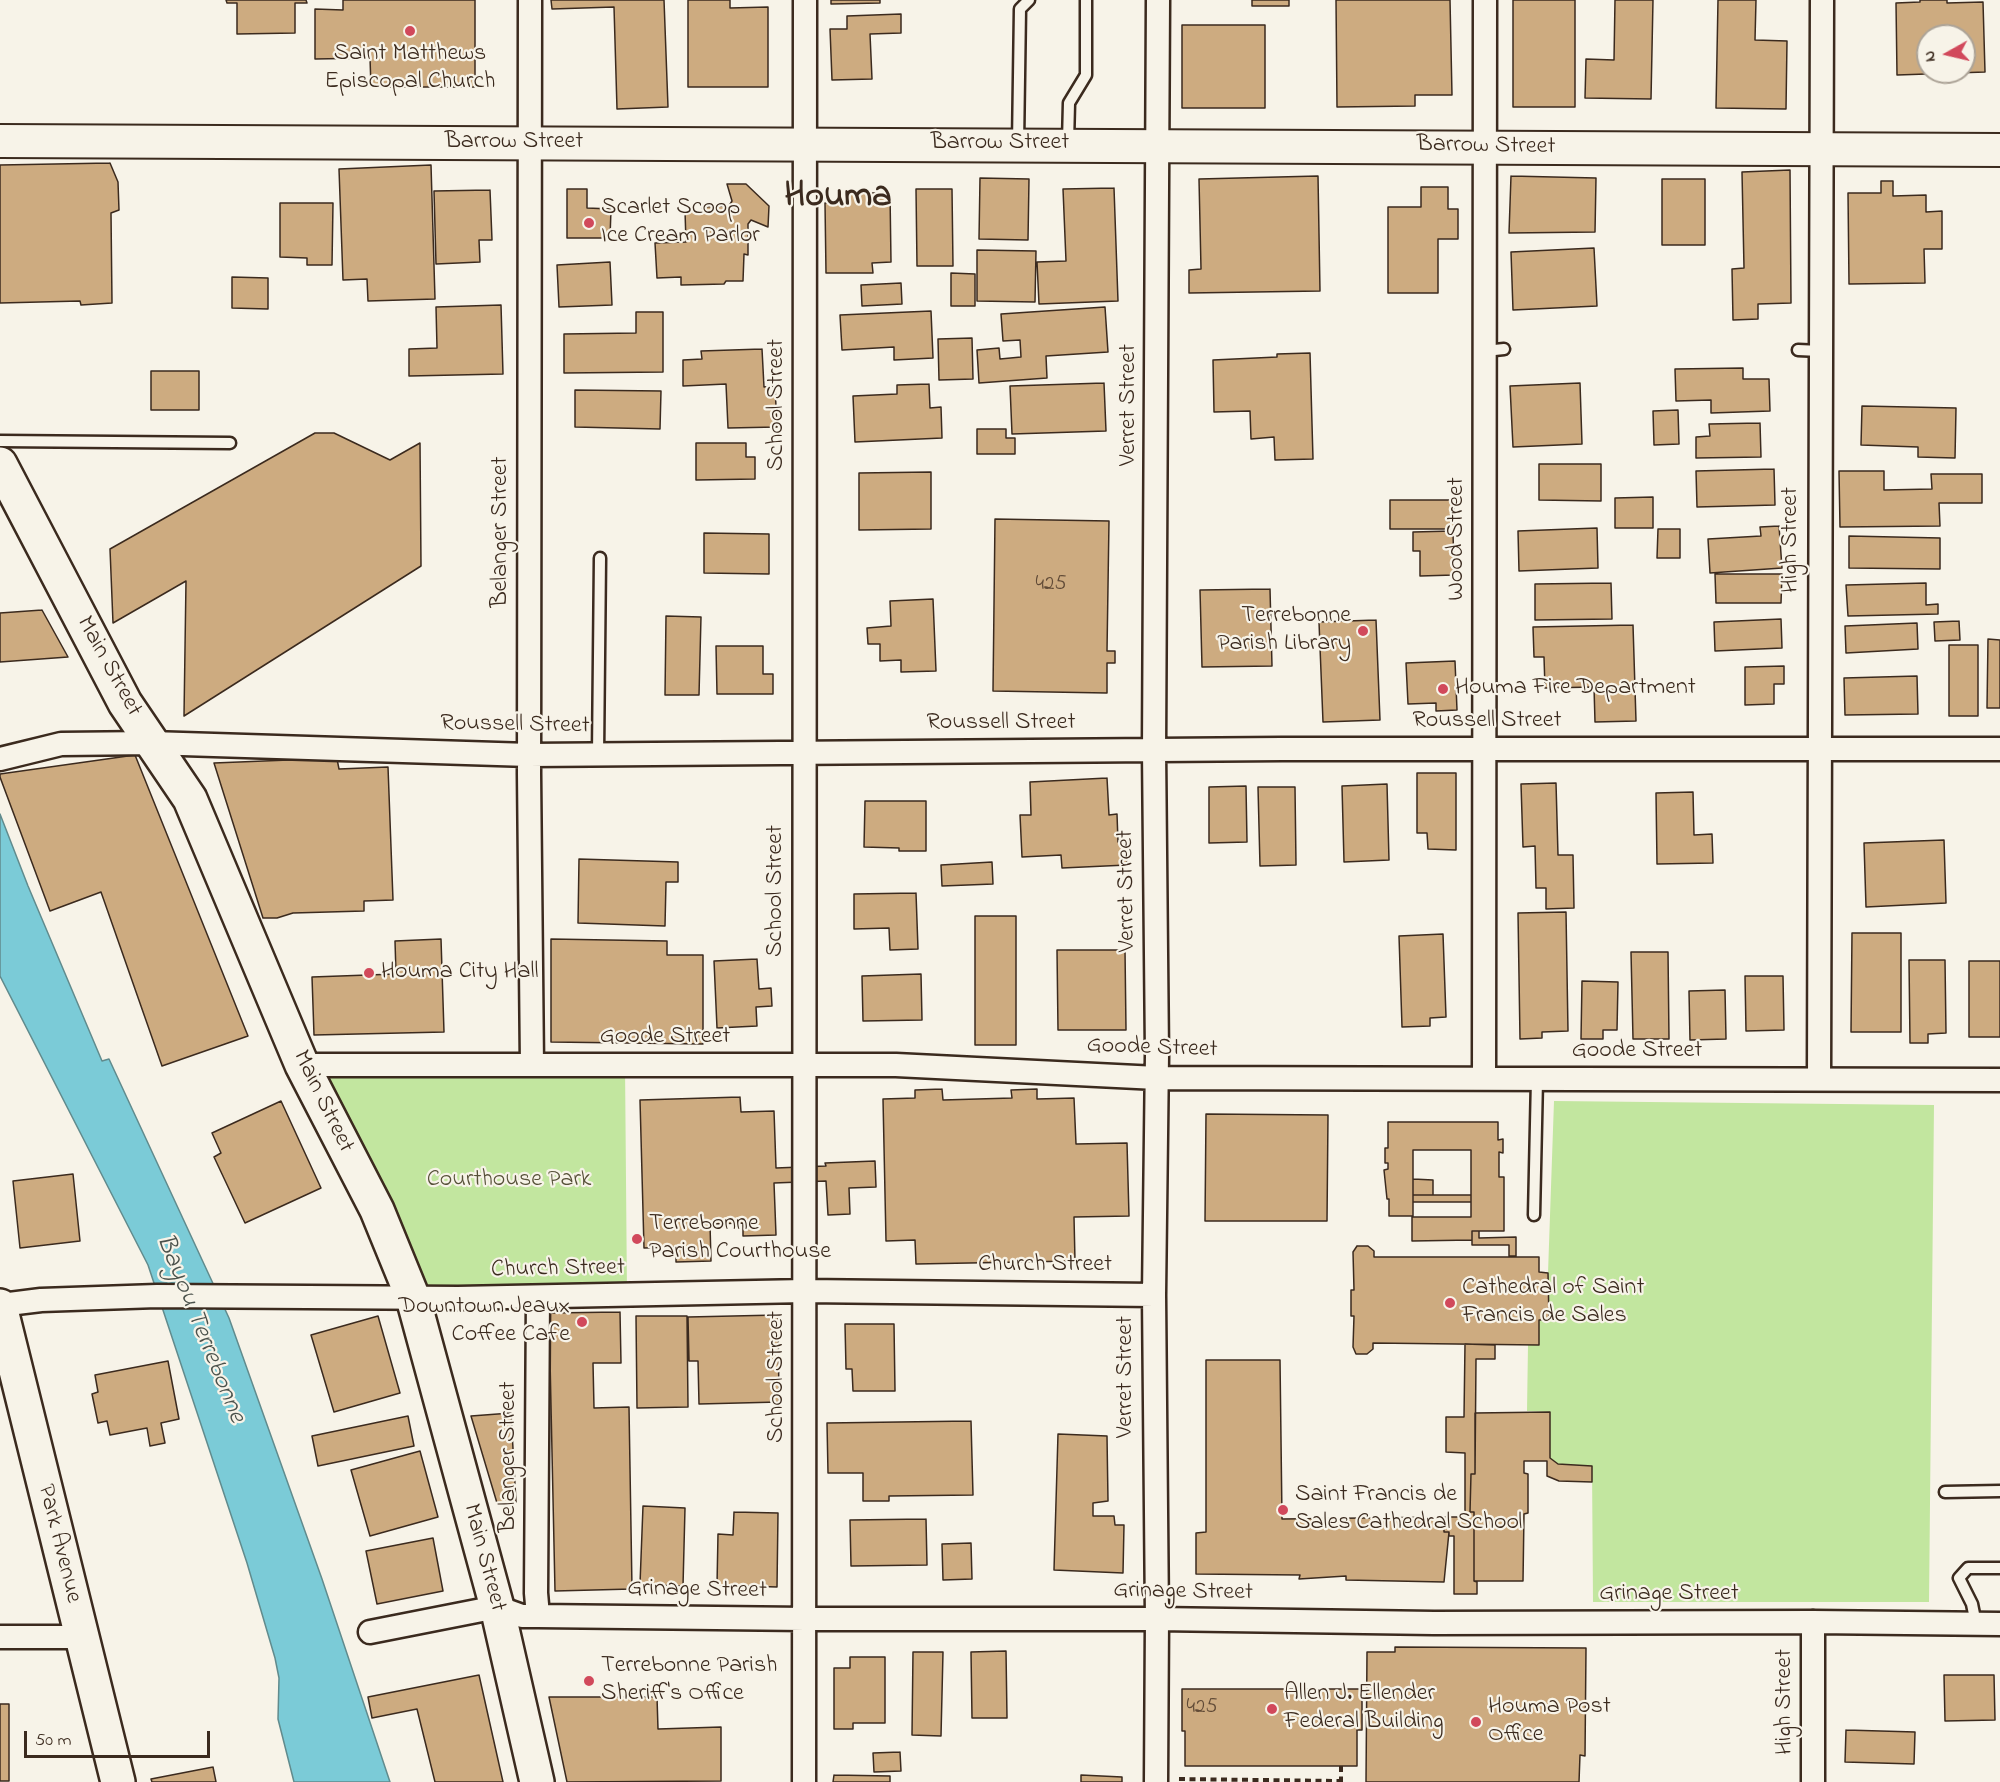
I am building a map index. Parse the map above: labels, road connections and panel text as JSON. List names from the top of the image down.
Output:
{
  "streets": {
    "main road": ["Barrow Street", "Main Street", "Park Avenue"],
    "street": [
      "School Street",
      "Verret Street",
      "Belanger Street",
      "Wood Street",
      "High Street",
      "Roussell Street",
      "Goode Street",
      "Church Street",
      "Grinage Street"
    ]
  },
  "crossings": [
    ["Barrow Street", "School Street"],
    ["Barrow Street", "Verret Street"],
    ["Barrow Street", "Belanger Street"],
    ["Barrow Street", "Wood Street"],
    ["Barrow Street", "High Street"],
    ["School Street", "Roussell Street"],
    ["School Street", "Goode Street"],
    ["School Street", "Church Street"],
    ["School Street", "Grinage Street"],
    ["Verret Street", "Roussell Street"],
    ["Verret Street", "Goode Street"],
    ["Verret Street", "Church Street"],
    ["Verret Street", "Grinage Street"],
    ["Belanger Street", "Roussell Street"],
    ["Belanger Street", "Goode Street"],
    ["Belanger Street", "Church Street"],
    ["Belanger Street", "Grinage Street"],
    ["Wood Street", "Roussell Street"],
    ["Wood Street", "Goode Street"],
    ["High Street", "Roussell Street"],
    ["High Street", "Goode Street"],
    ["High Street", "Grinage Street"],
    ["Main Street", "Roussell Street"],
    ["Main Street", "Goode Street"],
    ["Main Street", "Church Street"],
    ["Main Street", "Grinage Street"],
    ["Church Street", "Park Avenue"]
  ],
  "districts": ["Houma"],
  "water": ["Bayou Terrebonne"],
  "parks": ["Courthouse Park"],
  "places": [
    "Saint Matthews Episcopal Church",
    "Scarlet Scoop Ice Cream Parlor",
    "Terrebonne Parish Library",
    "Houma Fire Department",
    "Houma City Hall",
    "Terrebonne Parish Courthouse",
    "Cathedral of Saint Francis de Sales",
    "Downtown Jeaux Coffee Cafe",
    "Saint Francis de Sales Cathedral School",
    "Terrebonne Parish Sheriff's Office",
    "Allen J. Ellender Federal Building",
    "Houma Post Office"
  ],
  "house_numbers": ["425", "425"],
  "scale_bar": "50 m",
  "north": "left"
}
